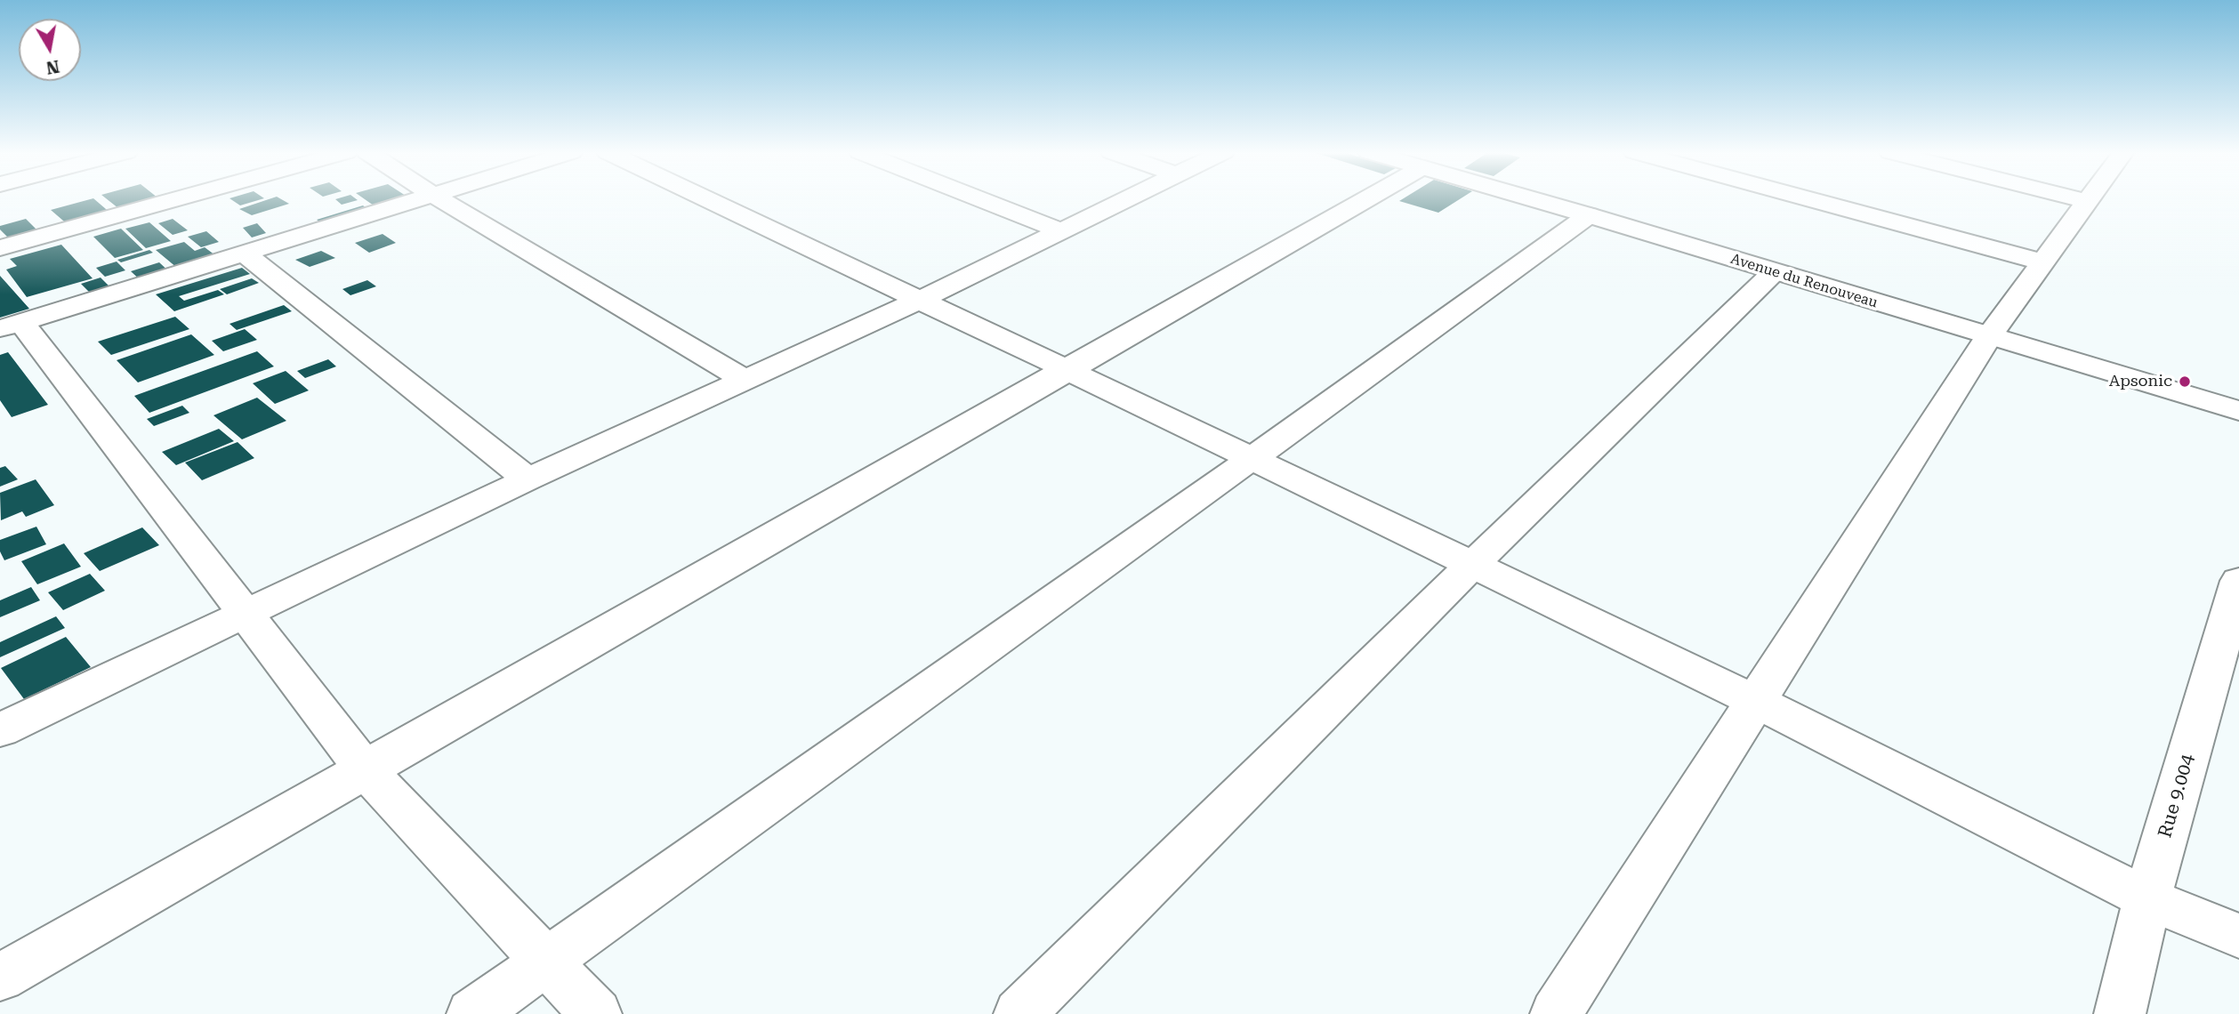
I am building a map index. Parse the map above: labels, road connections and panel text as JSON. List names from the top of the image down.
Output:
{
  "streets": {
    "street": ["Avenue du Renouveau", "Rue 9.004"]
  },
  "places": ["Apsonic"],
  "north": "bottom"
}
